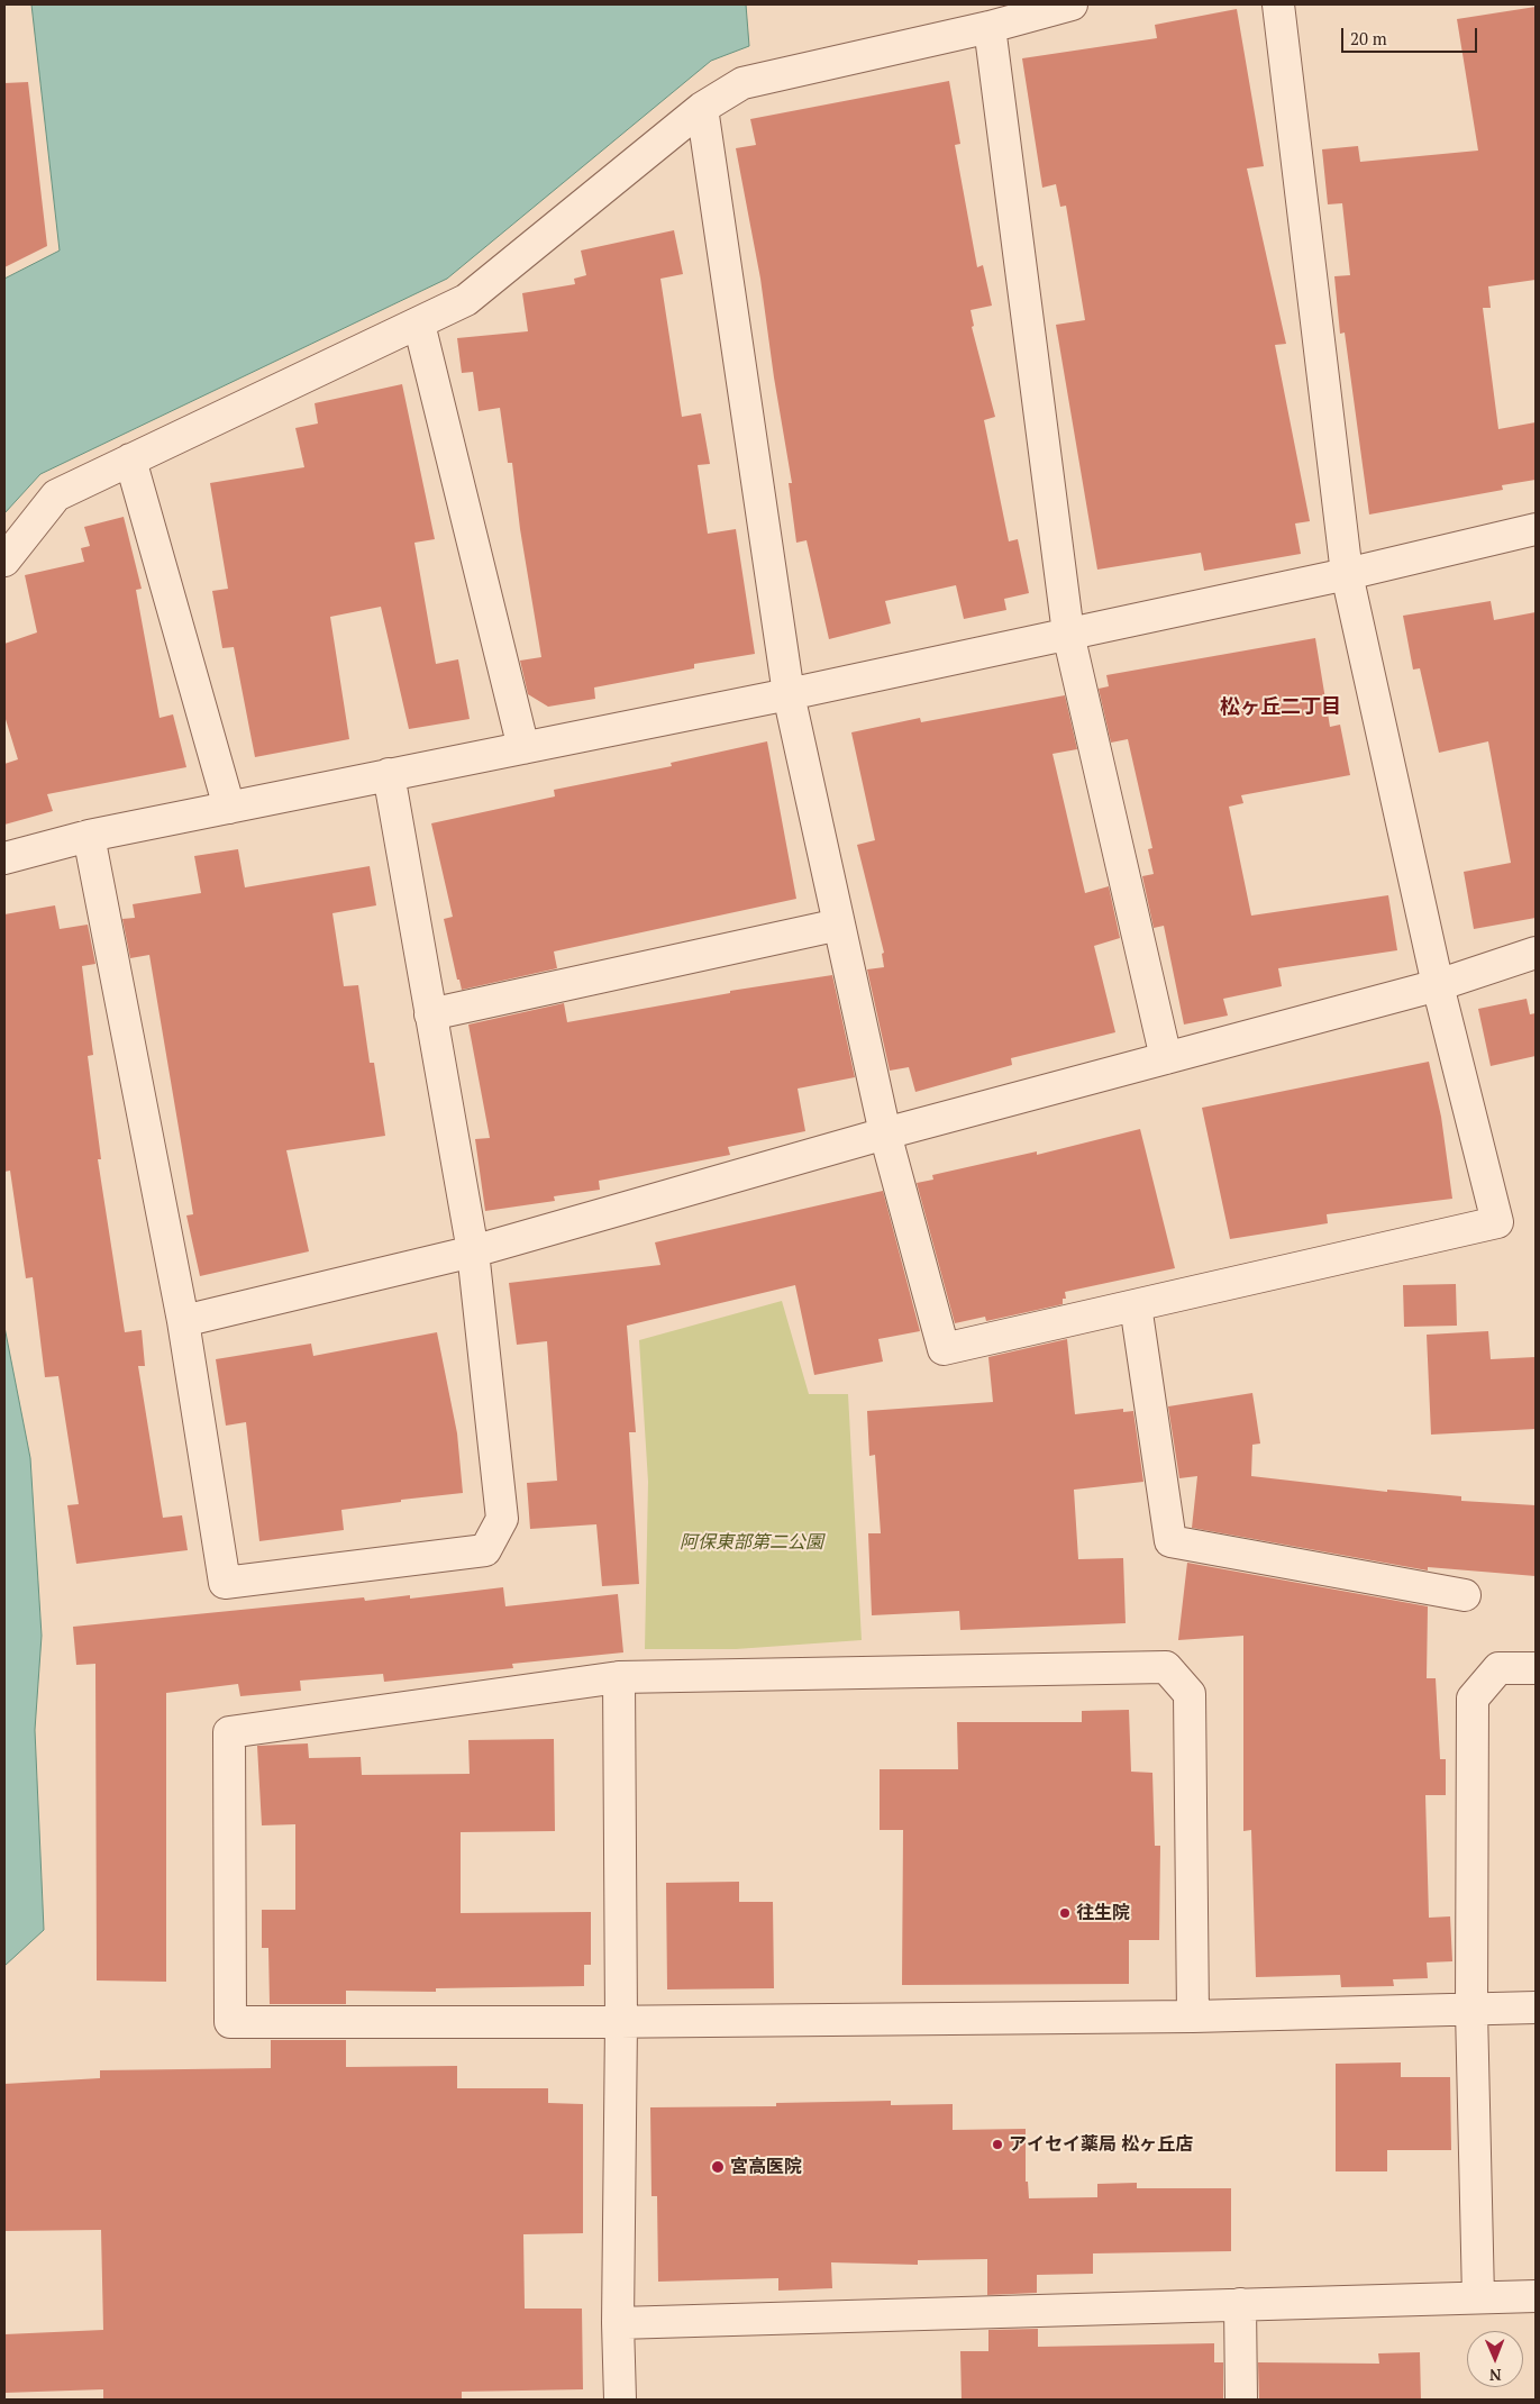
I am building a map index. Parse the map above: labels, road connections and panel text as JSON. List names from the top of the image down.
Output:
{
  "districts": ["松ヶ丘二丁目"],
  "parks": ["阿保東部第二公園"],
  "places": ["往生院", "アイセイ薬局 松ヶ丘店", "宮高医院"],
  "scale_bar": "20 m",
  "north": "bottom"
}
